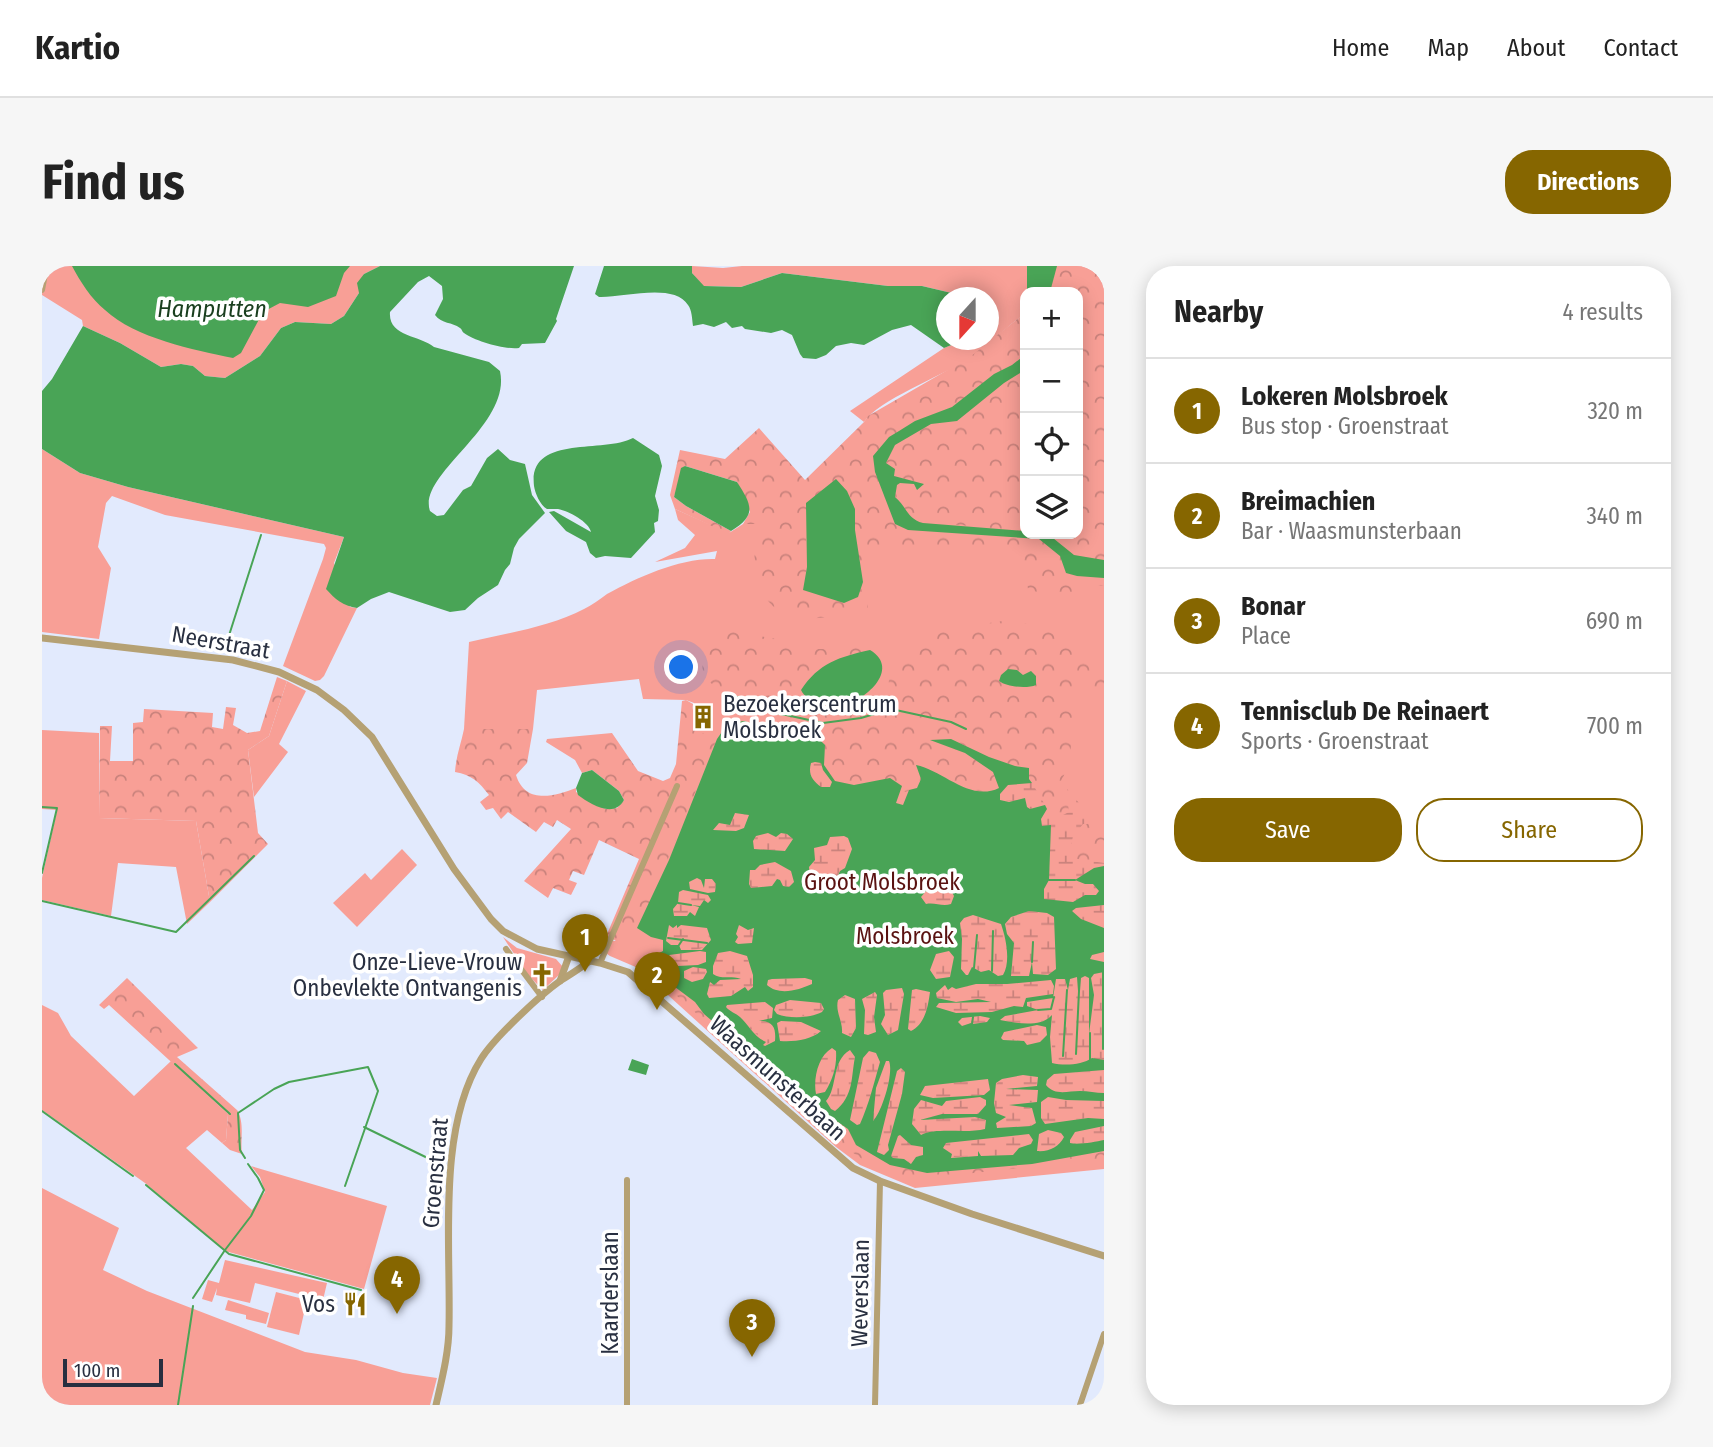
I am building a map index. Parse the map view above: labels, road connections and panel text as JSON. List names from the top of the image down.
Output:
{
  "streets": {
    "street": [
      "Neerstraat",
      "Waasmunsterbaan",
      "Groenstraat",
      "Kaarderslaan",
      "Weverslaan"
    ]
  },
  "crossings": [
    ["Neerstraat", "Waasmunsterbaan"],
    ["Waasmunsterbaan", "Groenstraat"],
    ["Waasmunsterbaan", "Weverslaan"]
  ],
  "water": ["Hamputten"],
  "parks": ["Groot Molsbroek", "Molsbroek"],
  "places": {
    "building": ["Bezoekerscentrum Molsbroek"],
    "church": ["Onze-Lieve-Vrouw Onbevlekte Ontvangenis"],
    "restaurant": ["Vos"]
  },
  "scale_bar": "100 m",
  "north": "bottom",
  "page": {
    "header": "Kartio",
    "nav": [
      "Home",
      "Map",
      "About",
      "Contact"
    ],
    "buttons": [
      "Directions",
      ["Save", "Share"]
    ],
    "title": "Find us",
    "heading": ["Nearby", "4 results"],
    "map_buttons": ["+", "−"],
    "list": [
      {
        "mark": "1",
        "name": "Lokeren Molsbroek",
        "note": "Bus stop · Groenstraat",
        "value": "320 m"
      },
      {
        "mark": "2",
        "name": "Breimachien",
        "note": "Bar · Waasmunsterbaan",
        "value": "340 m"
      },
      {
        "mark": "3",
        "name": "Bonar",
        "note": "Place",
        "value": "690 m"
      },
      {
        "mark": "4",
        "name": "Tennisclub De Reinaert",
        "note": "Sports · Groenstraat",
        "value": "700 m"
      }
    ],
    "pins": [
      "1",
      "2",
      "4",
      "3"
    ],
    "scale": "100 m"
  }
}
